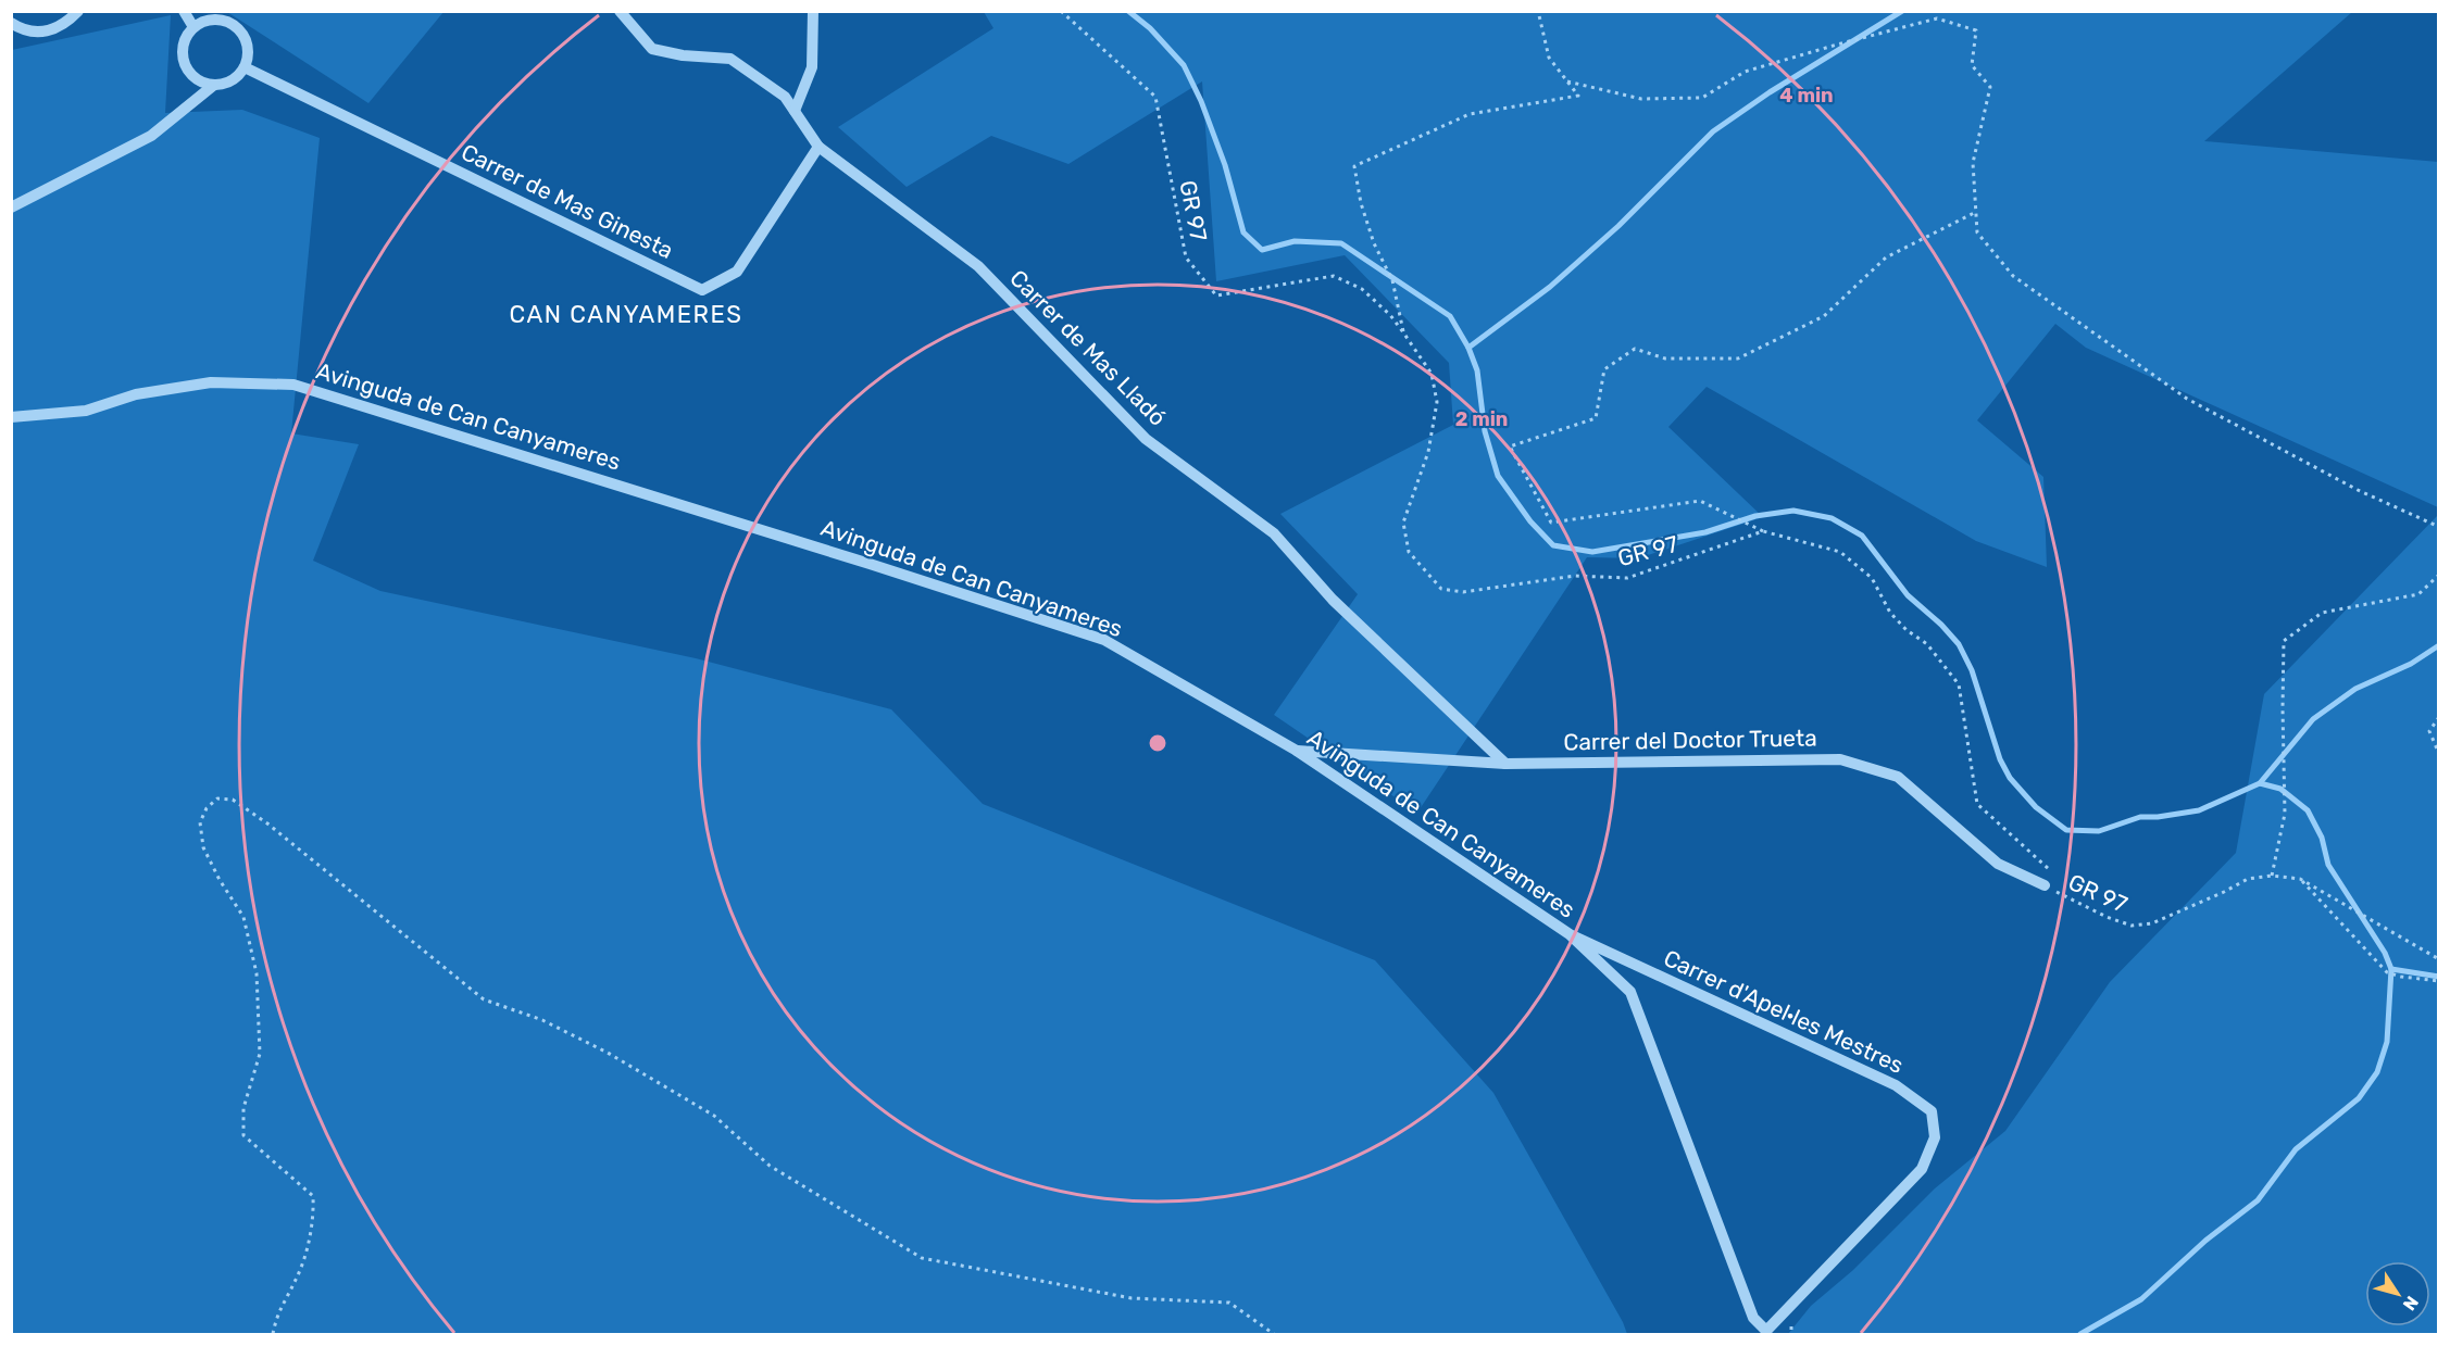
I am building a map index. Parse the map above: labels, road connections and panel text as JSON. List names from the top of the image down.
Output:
{
  "streets": {
    "street": [
      "Carrer de Mas Ginesta",
      "Carrer de Mas Lladó",
      "Avinguda de Can Canyameres",
      "Carrer del Doctor Trueta",
      "Carrer d'Apel·les Mestres"
    ],
    "path": ["GR 97"]
  },
  "crossings": [
    ["Carrer de Mas Ginesta", "Carrer de Mas Lladó"],
    ["GR 97", "Carrer del Doctor Trueta"],
    ["Carrer de Mas Lladó", "Carrer del Doctor Trueta"],
    ["Avinguda de Can Canyameres", "Carrer del Doctor Trueta"],
    ["Avinguda de Can Canyameres", "Carrer d'Apel·les Mestres"]
  ],
  "districts": ["CAN CANYAMERES"],
  "north": "bottom right",
  "rings": ["4 min", "2 min"]
}
